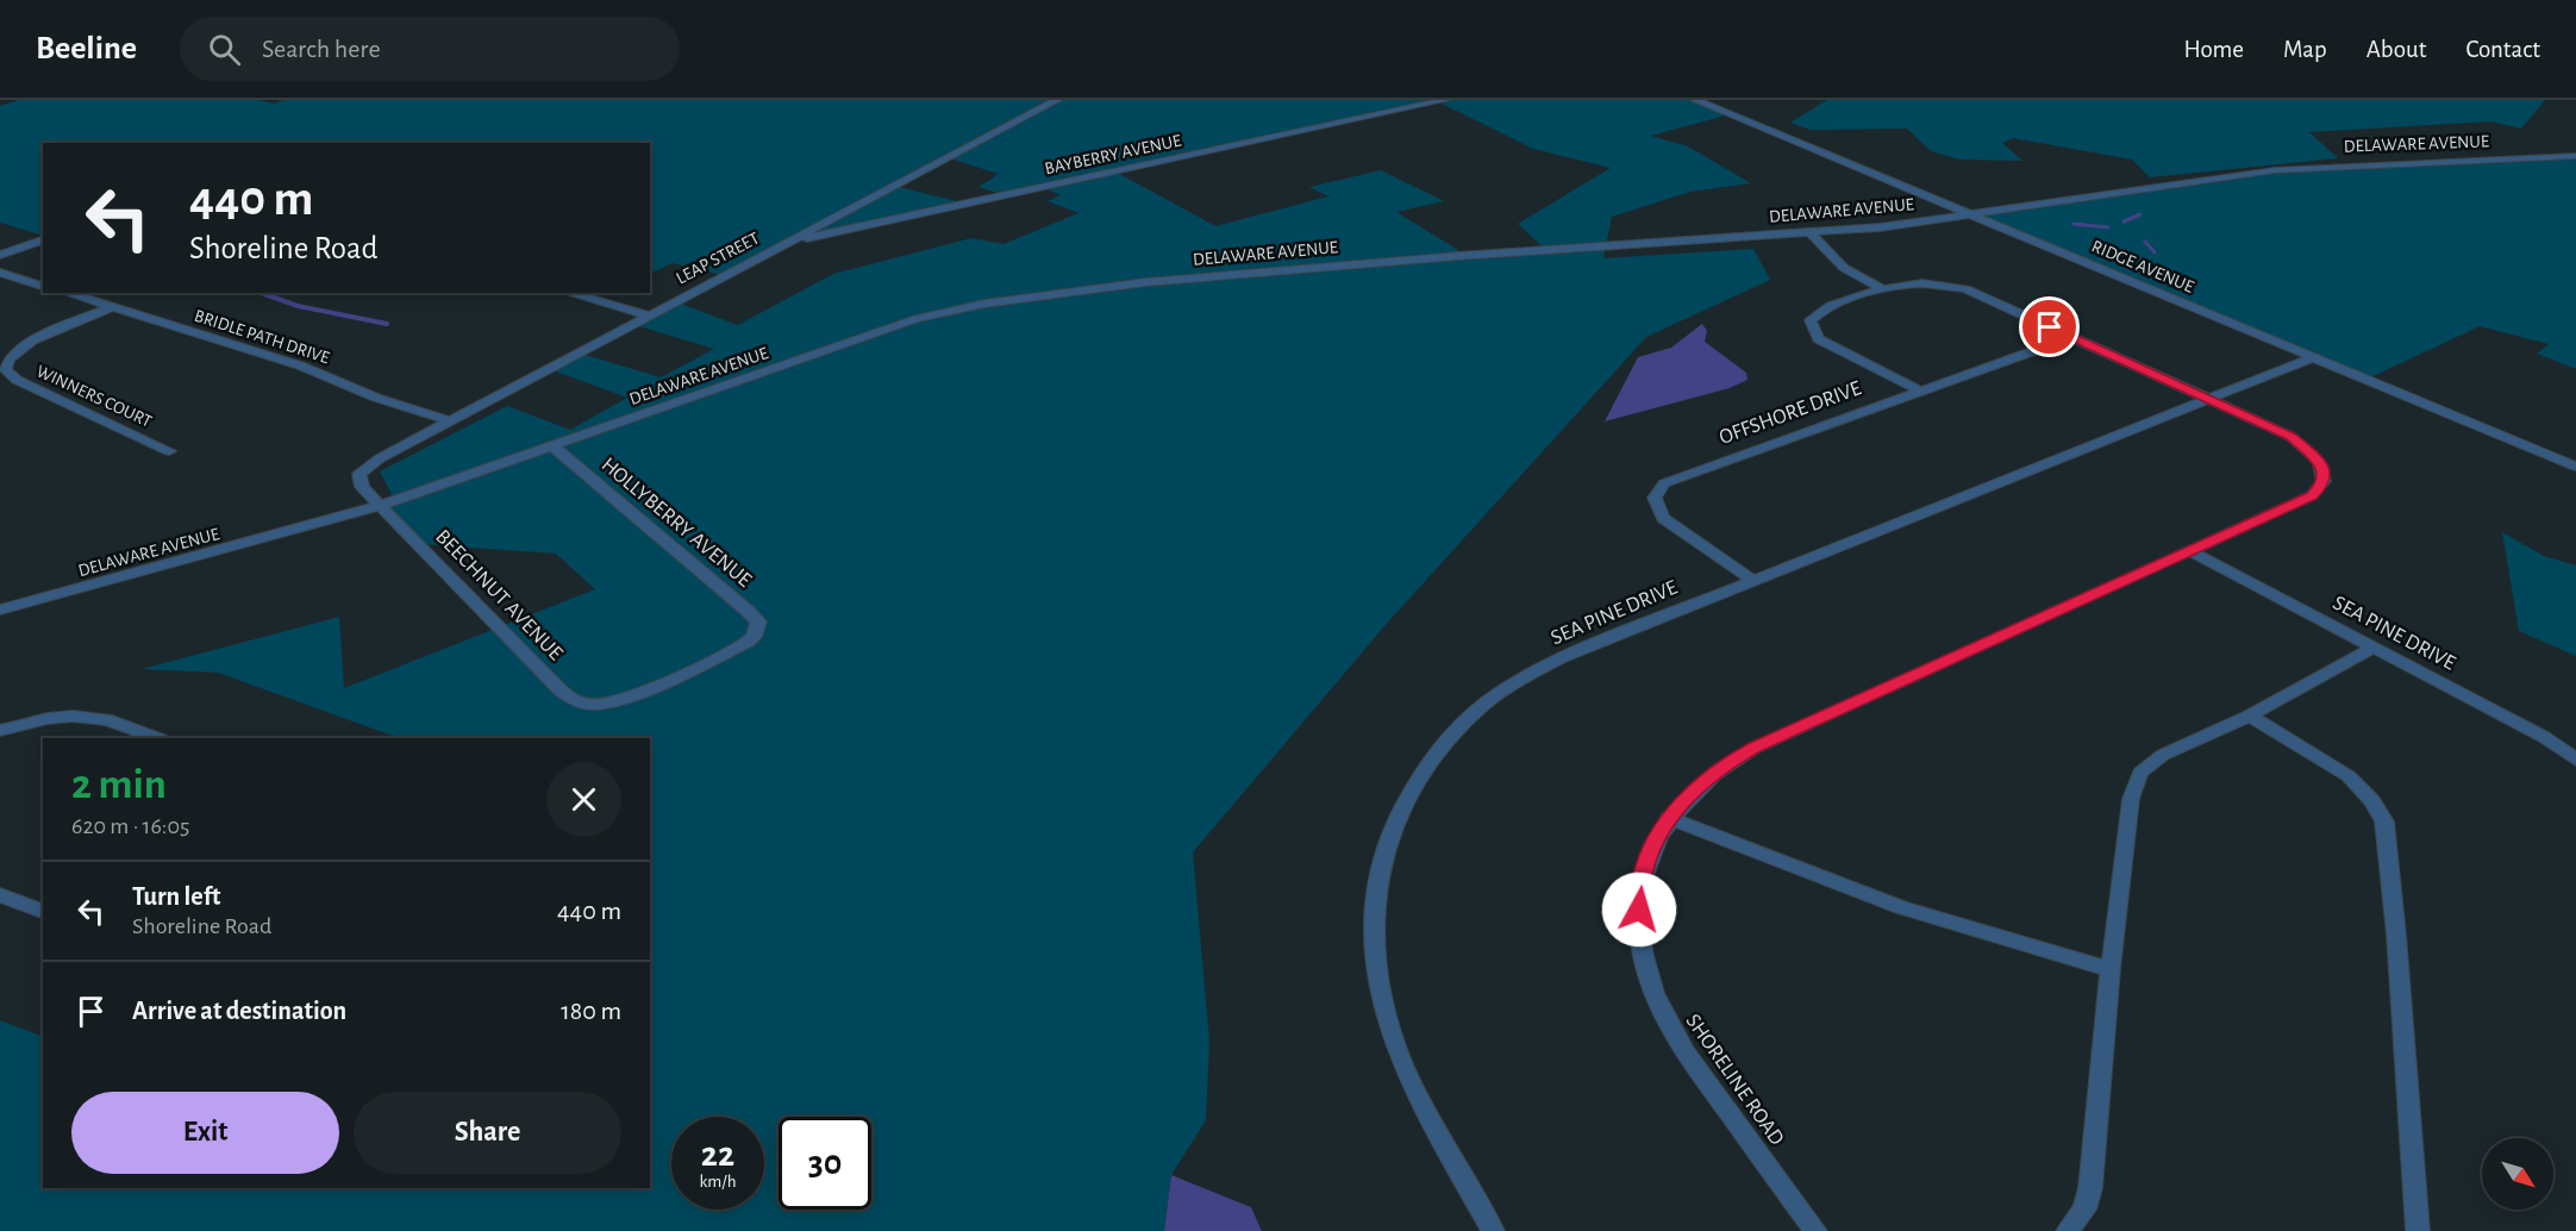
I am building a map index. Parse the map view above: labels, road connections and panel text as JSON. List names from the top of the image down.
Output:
{
  "streets": {
    "street": [
      "DELAWARE AVENUE",
      "BAYBERRY AVENUE",
      "LEAP STREET",
      "RIDGE AVENUE",
      "BRIDLE PATH DRIVE",
      "WINNERS COURT",
      "OFFSHORE DRIVE",
      "HOLLYBERRY AVENUE",
      "BEECHNUT AVENUE",
      "SEA PINE DRIVE",
      "SHORELINE ROAD"
    ]
  },
  "crossings": [
    ["DELAWARE AVENUE", "LEAP STREET"],
    ["DELAWARE AVENUE", "RIDGE AVENUE"],
    ["DELAWARE AVENUE", "HOLLYBERRY AVENUE"],
    ["DELAWARE AVENUE", "BEECHNUT AVENUE"],
    ["BAYBERRY AVENUE", "LEAP STREET"],
    ["LEAP STREET", "BRIDLE PATH DRIVE"],
    ["LEAP STREET", "BEECHNUT AVENUE"],
    ["RIDGE AVENUE", "SEA PINE DRIVE"],
    ["BRIDLE PATH DRIVE", "WINNERS COURT"],
    ["OFFSHORE DRIVE", "SEA PINE DRIVE"],
    ["OFFSHORE DRIVE", "SHORELINE ROAD"],
    ["HOLLYBERRY AVENUE", "BEECHNUT AVENUE"],
    ["SEA PINE DRIVE", "SHORELINE ROAD"]
  ],
  "north": "bottom right",
  "page": {
    "header": "Beeline",
    "search": "Search here",
    "nav": [
      "Home",
      "Map",
      "About",
      "Contact"
    ],
    "turn": ["440 m", "Shoreline Road"],
    "heading": ["2 min", "620 m · 16:05"],
    "list": [
      {
        "name": "Turn left",
        "note": "Shoreline Road",
        "value": "440 m"
      },
      {
        "name": "Arrive at destination",
        "value": "180 m"
      }
    ],
    "buttons": ["Exit", "Share"],
    "speed": "22 km/h",
    "limit": "30"
  }
}
